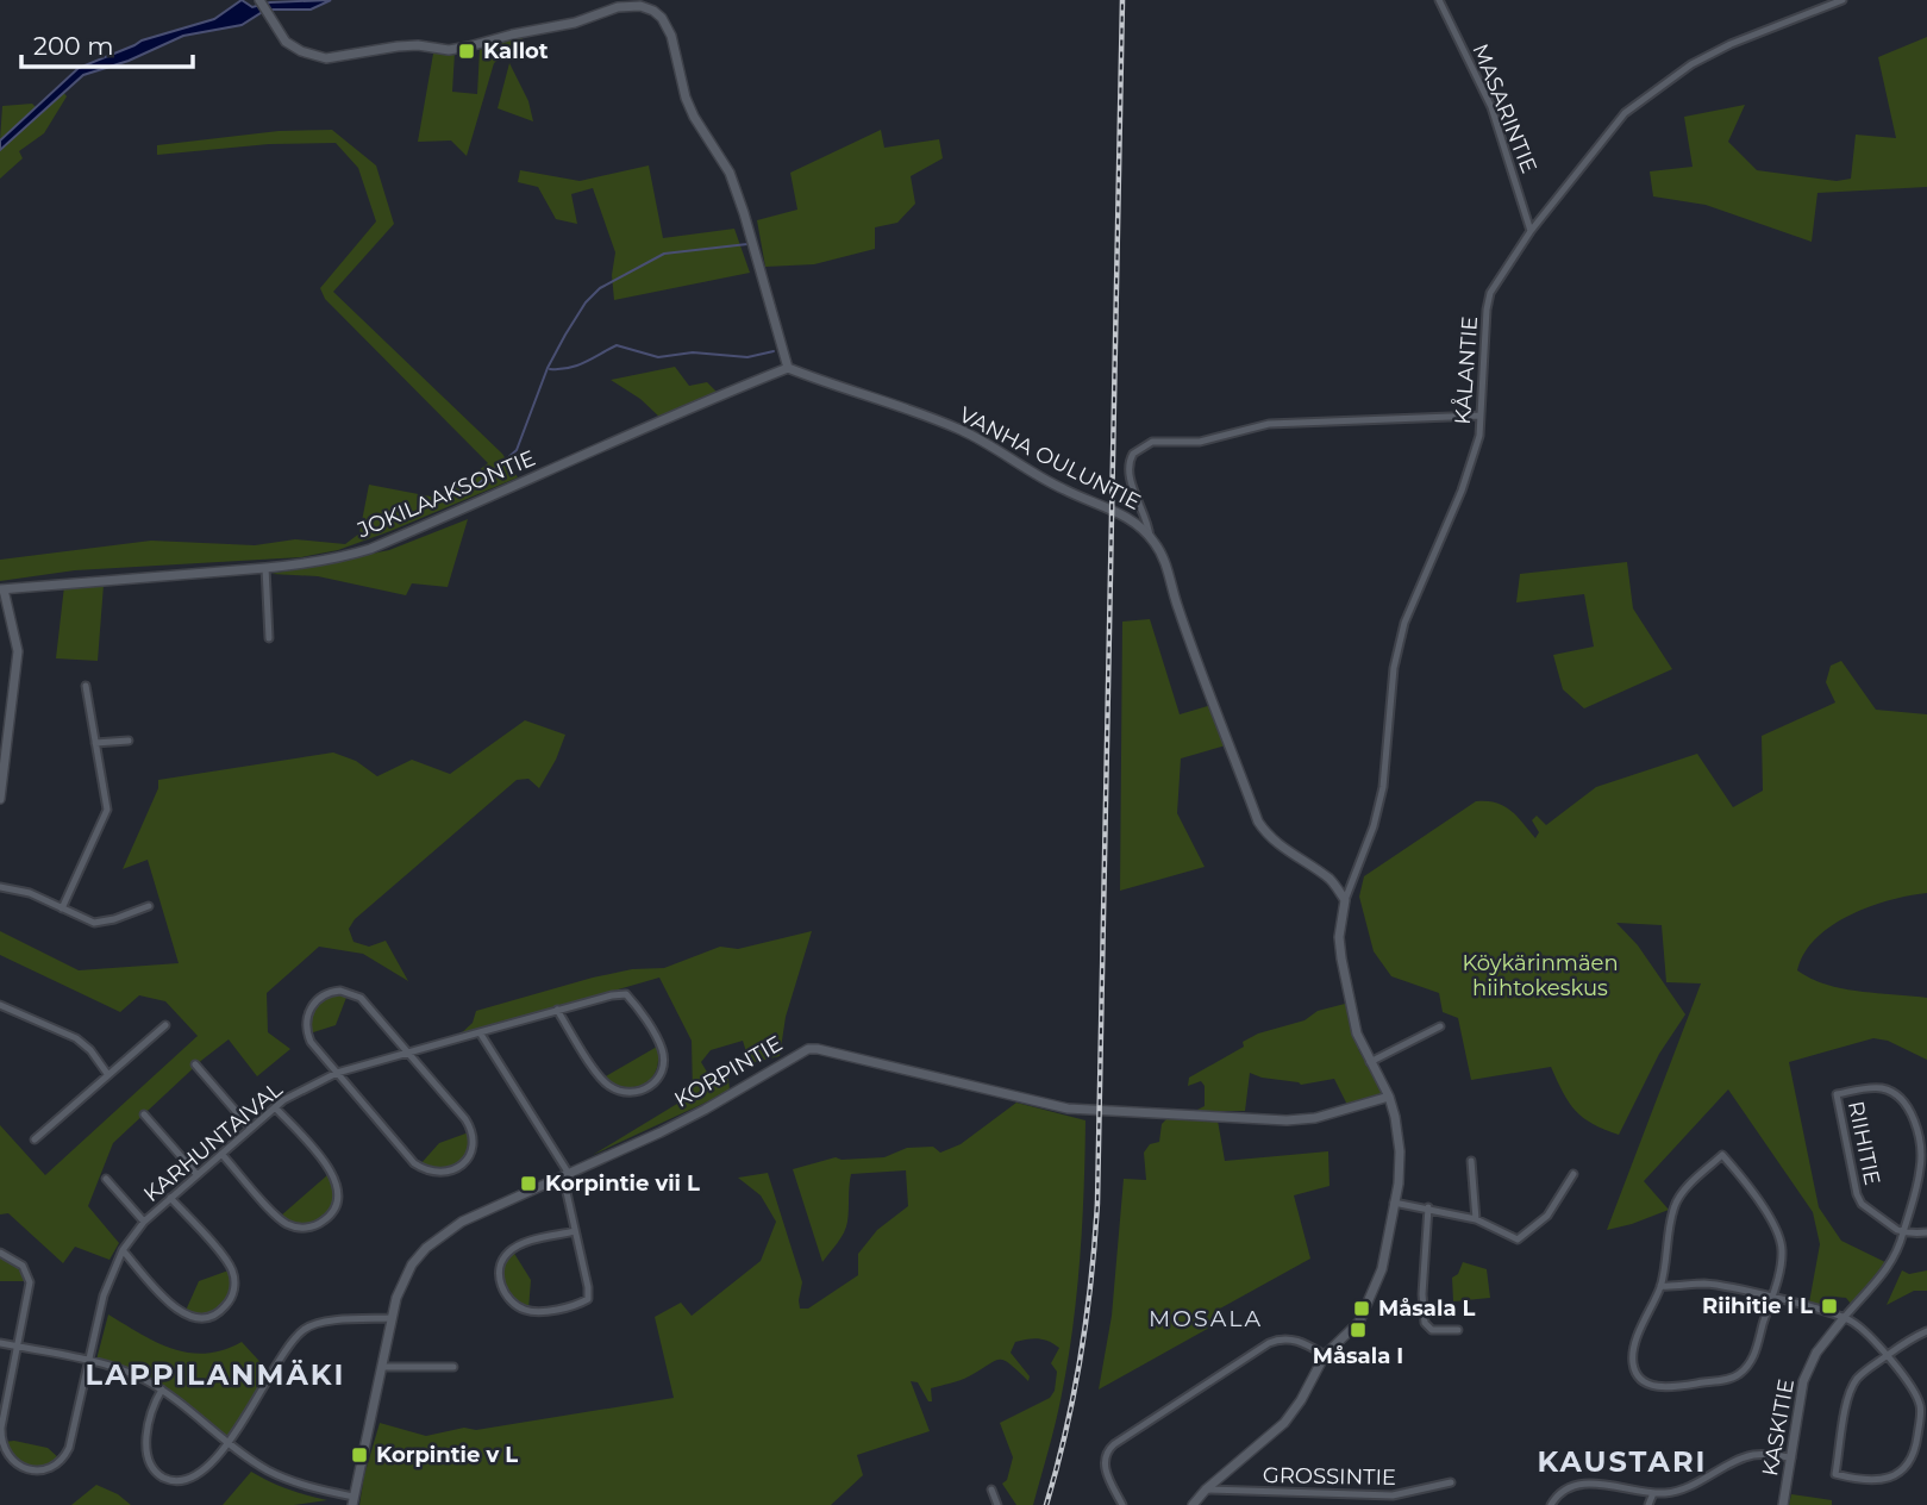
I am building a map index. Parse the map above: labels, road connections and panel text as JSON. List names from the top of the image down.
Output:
{
  "streets": {
    "street": [
      "MASARINTIE",
      "KÅLANTIE",
      "VANHA OULUNTIE",
      "JOKILAAKSONTIE",
      "KORPINTIE",
      "KARHUNTAIVAL",
      "RIIHITIE",
      "KASKITIE",
      "GROSSINTIE"
    ]
  },
  "crossings": [
    ["MASARINTIE", "KÅLANTIE"],
    ["KÅLANTIE", "VANHA OULUNTIE"],
    ["VANHA OULUNTIE", "JOKILAAKSONTIE"],
    ["RIIHITIE", "KASKITIE"]
  ],
  "districts": ["MOSALA", "LAPPILANMÄKI", "KAUSTARI"],
  "parks": ["Köykärinmäen hiihtokeskus"],
  "places": {
    "transit": [
      "Kallot",
      "Korpintie vii L",
      "Riihitie i L",
      "Måsala L",
      "Måsala I",
      "Korpintie v L"
    ]
  },
  "scale_bar": "200 m"
}
